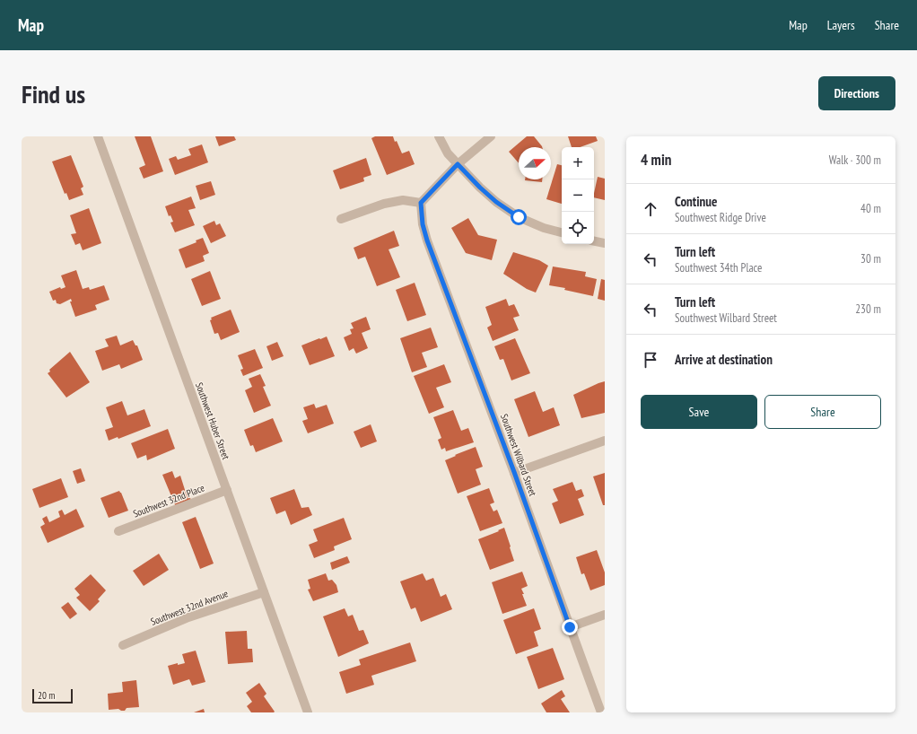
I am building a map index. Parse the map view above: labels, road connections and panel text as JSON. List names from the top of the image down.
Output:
{
  "streets": {
    "street": [
      "Southwest Huber Street",
      "Southwest Wilbard Street",
      "Southwest 32nd Place",
      "Southwest 32nd Avenue"
    ]
  },
  "crossings": [
    ["Southwest Huber Street", "Southwest 32nd Place"],
    ["Southwest Huber Street", "Southwest 32nd Avenue"]
  ],
  "scale_bar": "20 m",
  "north": "right",
  "page": {
    "header": "Map",
    "nav": ["Map", "Layers", "Share"],
    "buttons": [
      "Directions",
      ["Save", "Share"]
    ],
    "title": "Find us",
    "heading": ["4 min", "Walk · 300 m"],
    "map_buttons": ["+", "−"],
    "list": [
      ["Continue", "Southwest Ridge Drive", "40 m"],
      ["Turn left", "Southwest 34th Place", "30 m"],
      ["Turn left", "Southwest Wilbard Street", "230 m"],
      "Arrive at destination"
    ],
    "scale": "20 m"
  }
}
